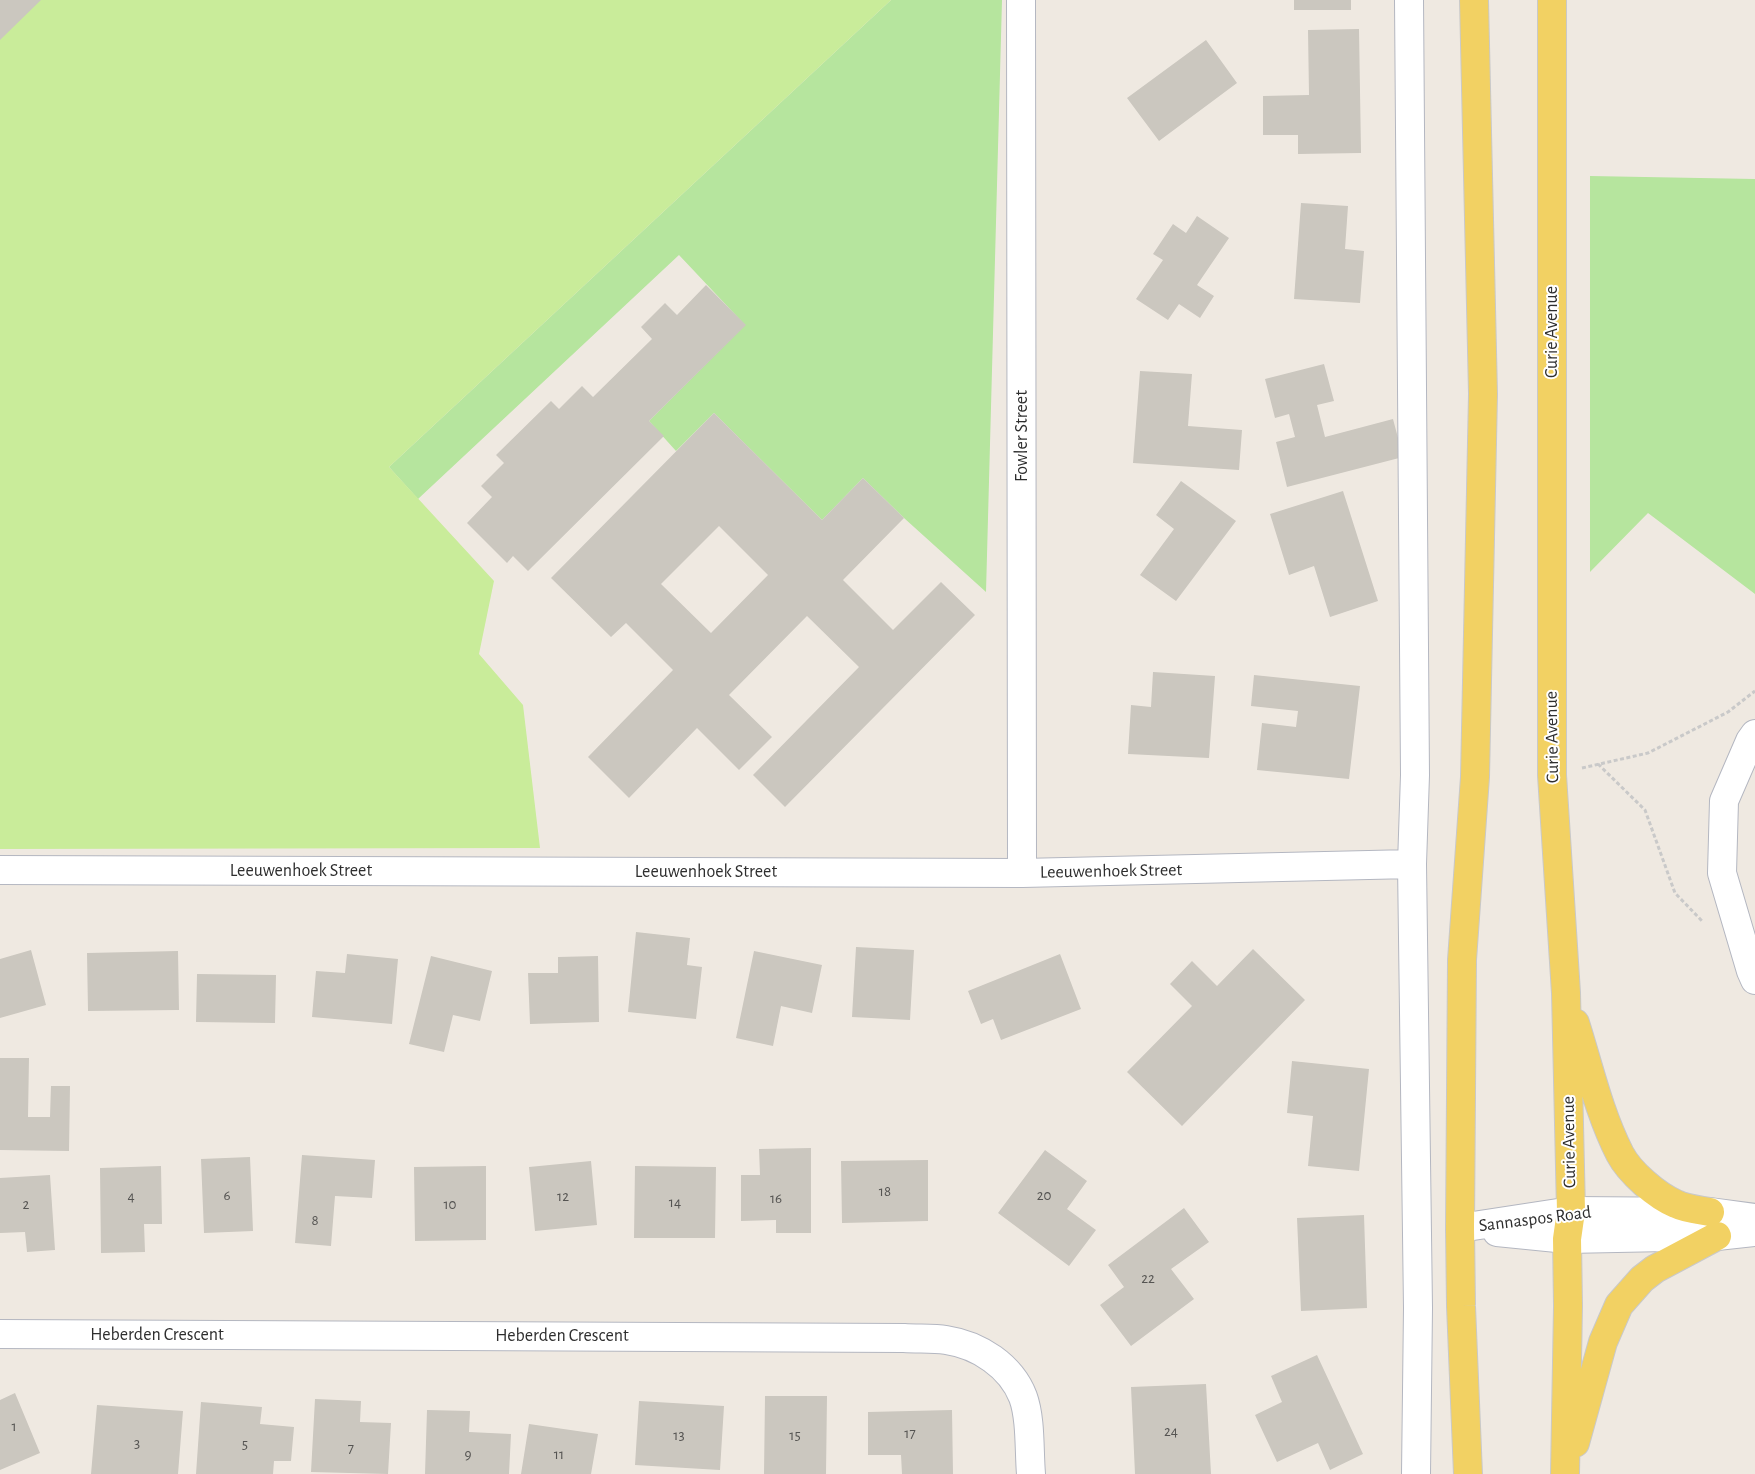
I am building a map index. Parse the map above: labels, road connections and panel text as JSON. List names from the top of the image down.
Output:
{
  "streets": {
    "main road": ["Curie Avenue"],
    "street": [
      "Fowler Street",
      "Leeuwenhoek Street",
      "Sannaspos Road",
      "Heberden Crescent"
    ]
  },
  "crossings": [
    ["Curie Avenue", "Sannaspos Road"],
    ["Fowler Street", "Leeuwenhoek Street"]
  ],
  "house_numbers": [
    "18",
    "6",
    "20",
    "4",
    "12",
    "16",
    "14",
    "2",
    "10",
    "8",
    "22",
    "1",
    "24",
    "17",
    "13",
    "15",
    "3",
    "5",
    "7",
    "9",
    "11"
  ]
}
